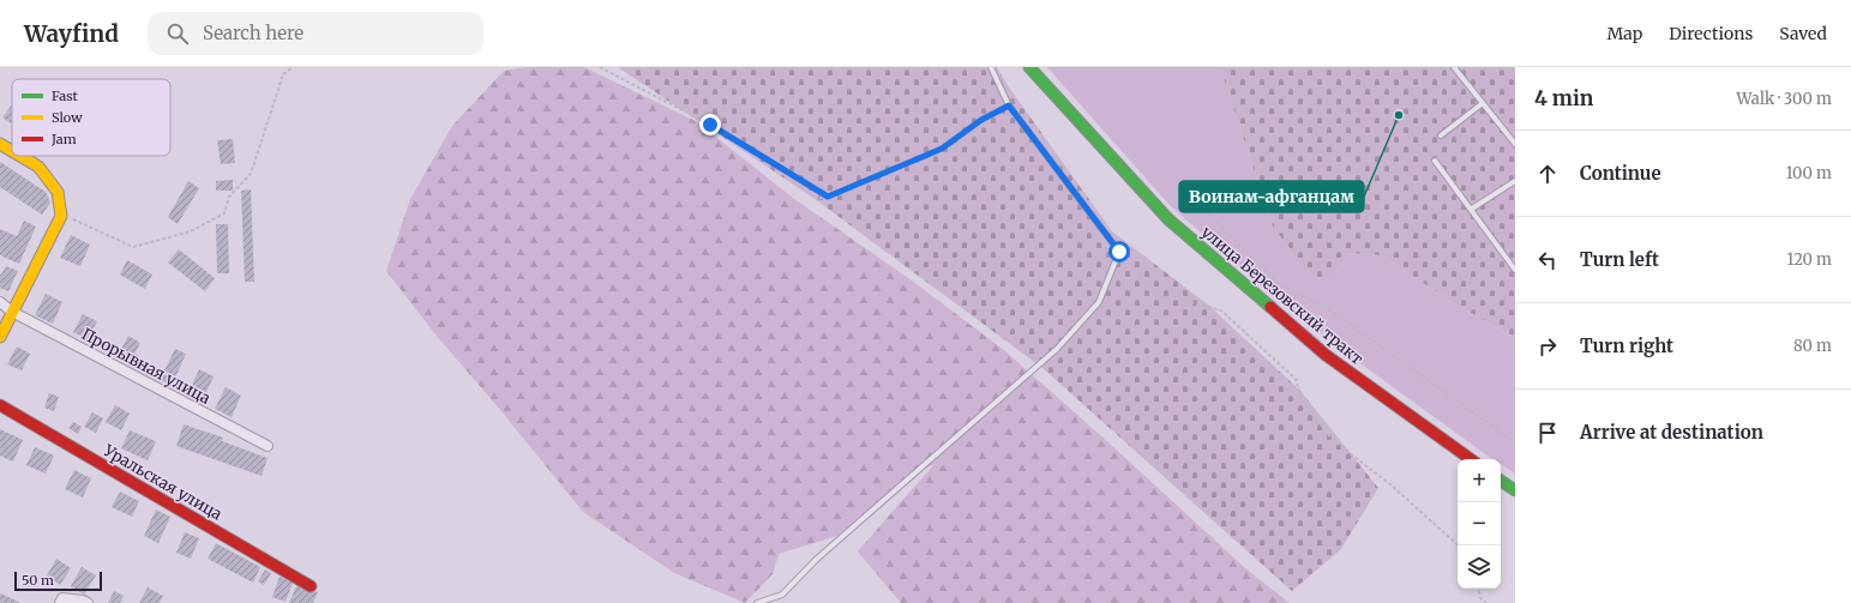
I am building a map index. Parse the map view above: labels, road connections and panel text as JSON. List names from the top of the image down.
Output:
{
  "streets": {
    "main road": ["улица Березовский тракт", "Уральская улица"],
    "street": ["Прорывная улица"]
  },
  "places": ["Воинам-афганцам"],
  "legend": ["Fast", "Slow", "Jam"],
  "scale_bar": "50 m",
  "page": {
    "header": "Wayfind",
    "search": "Search here",
    "nav": ["Map", "Directions", "Saved"],
    "heading": ["4 min", "Walk · 300 m"],
    "list": [
      ["Continue", "100 m"],
      ["Turn left", "120 m"],
      ["Turn right", "80 m"],
      "Arrive at destination"
    ],
    "map_buttons": ["+", "−"],
    "scale": "50 m"
  }
}
